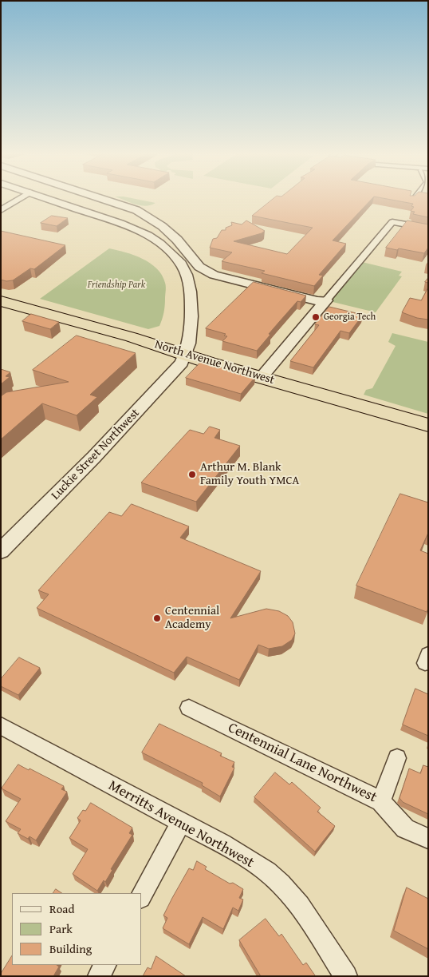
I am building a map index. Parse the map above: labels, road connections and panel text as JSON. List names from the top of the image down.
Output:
{
  "streets": {
    "highway": ["North Avenue Northwest"],
    "street": ["Luckie Street Northwest", "Centennial Lane Northwest", "Merritts Avenue Northwest"]
  },
  "crossings": [
    ["North Avenue Northwest", "Luckie Street Northwest"]
  ],
  "parks": ["Friendship Park"],
  "places": ["Georgia Tech", "Arthur M. Blank Family Youth YMCA", "Centennial Academy"],
  "legend": ["Road", "Park", "Building"]
}
